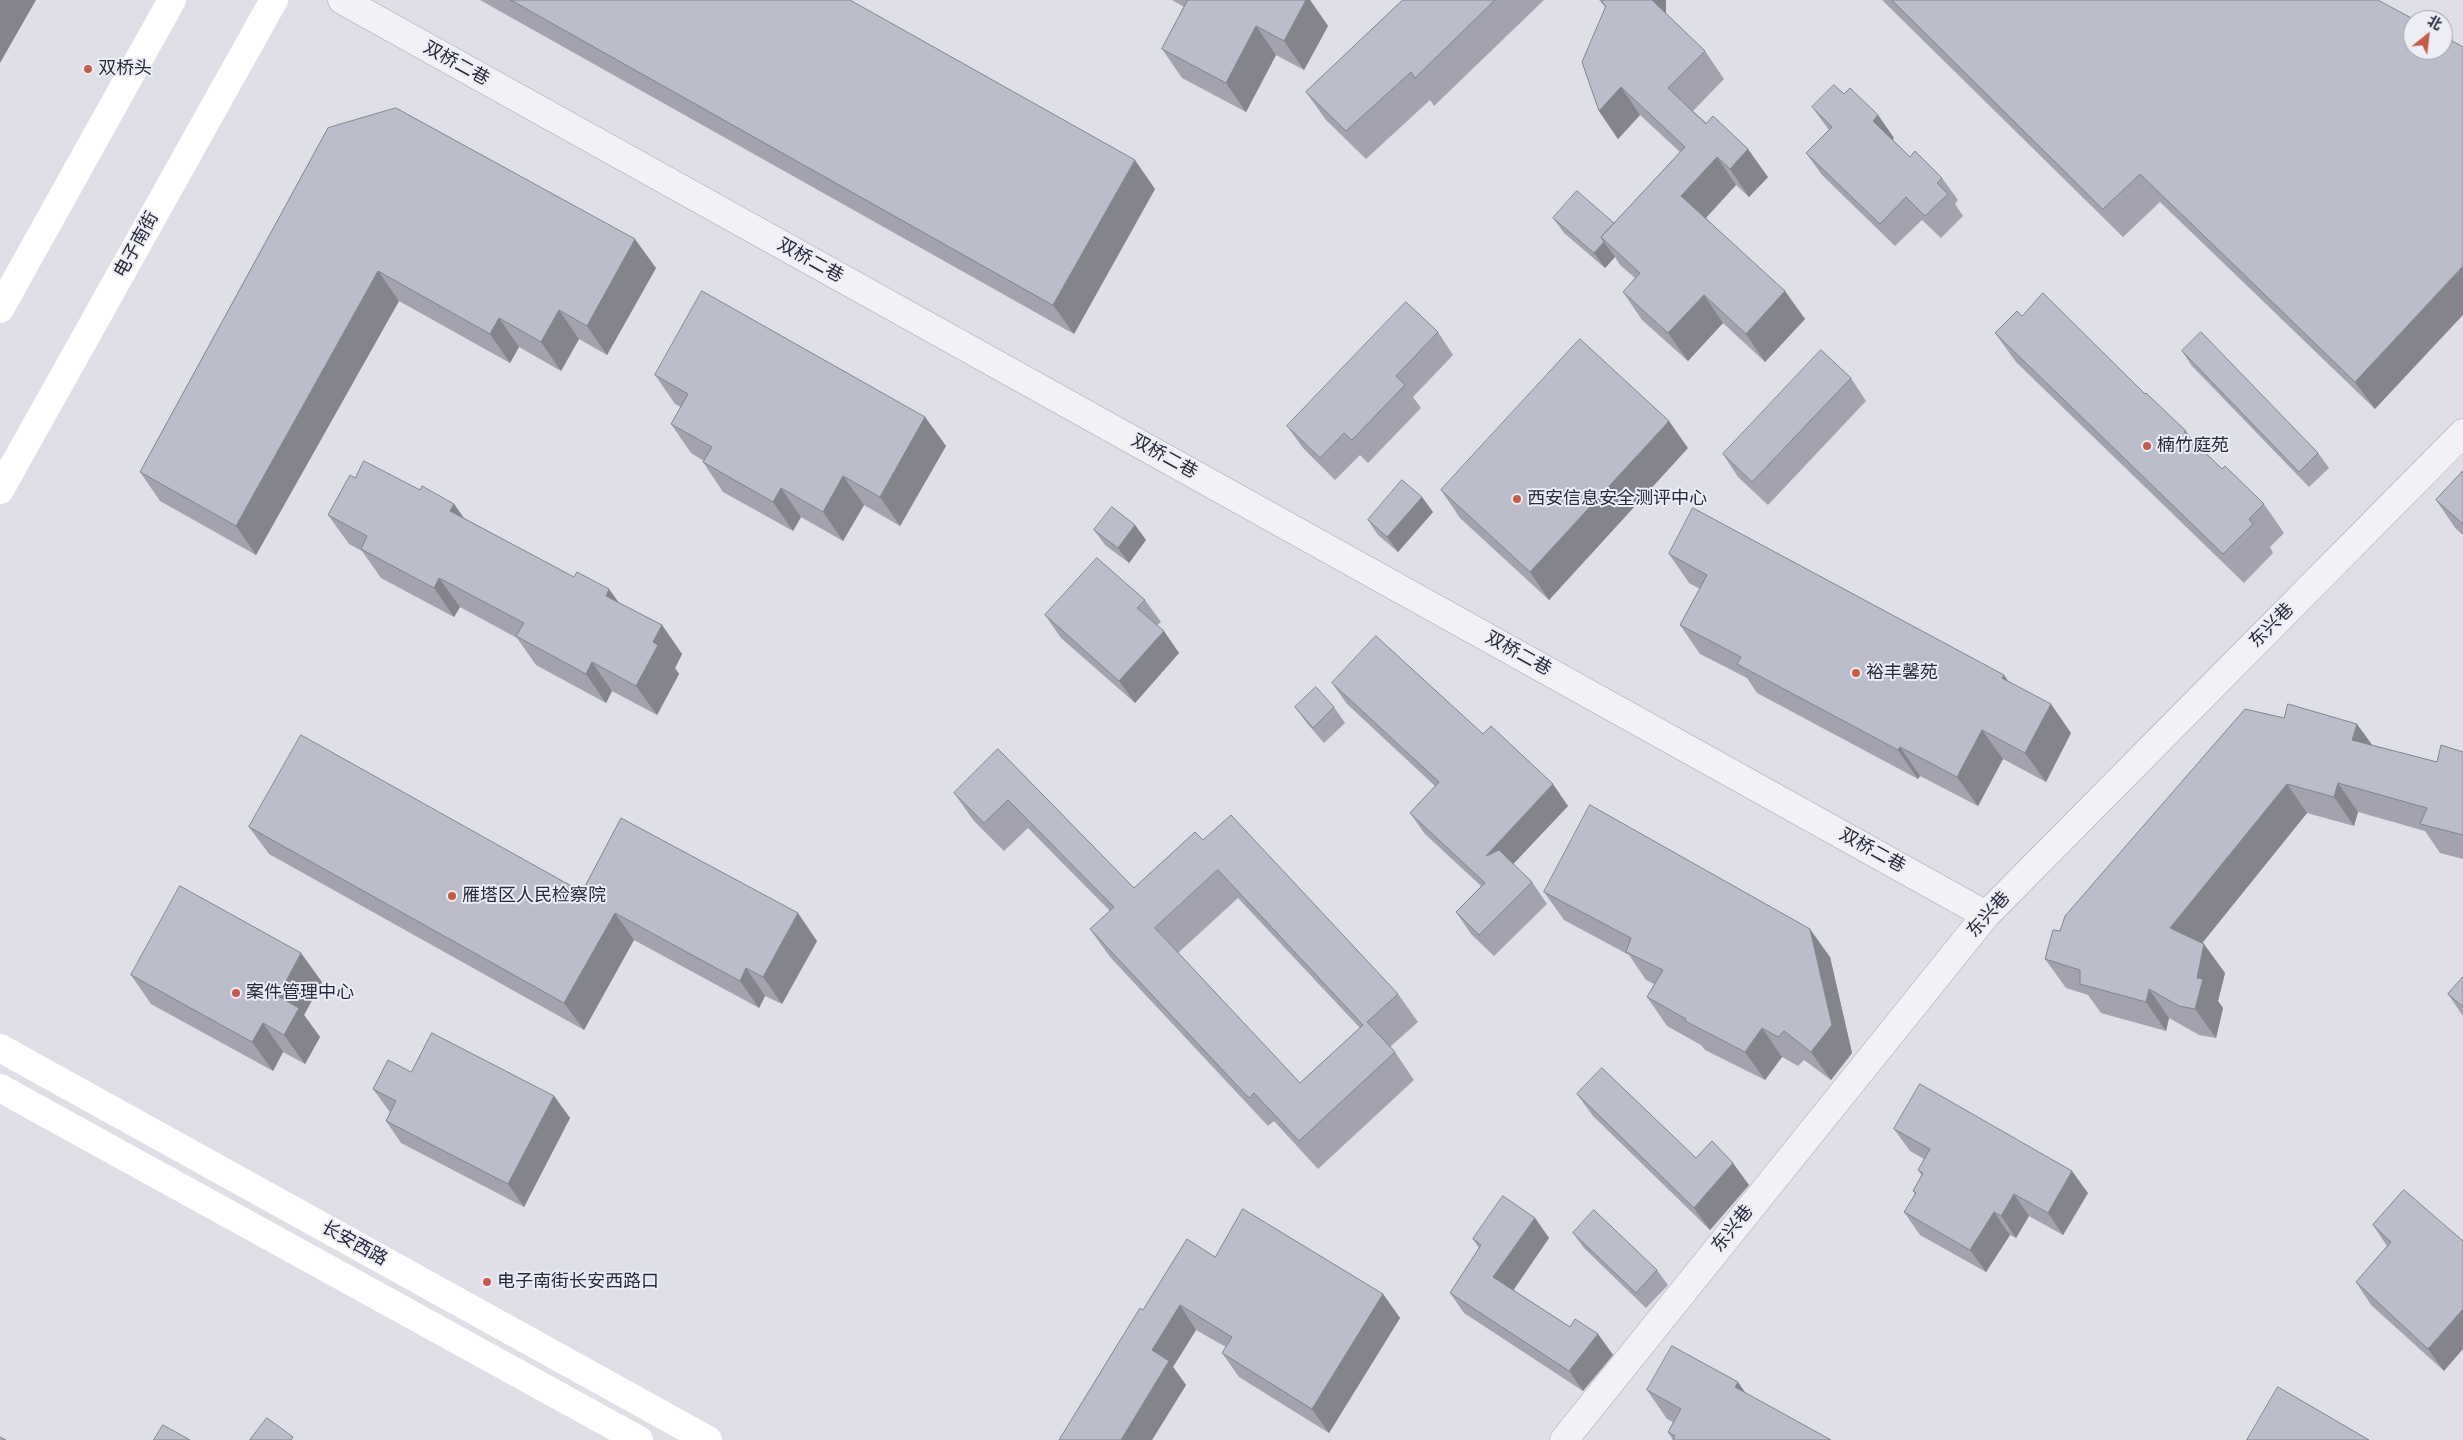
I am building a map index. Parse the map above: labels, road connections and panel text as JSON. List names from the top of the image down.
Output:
{
  "streets": {
    "main road": ["电子南街", "长安西路"],
    "street": ["双桥二巷", "东兴巷"]
  },
  "crossings": [
    ["双桥二巷", "东兴巷"]
  ],
  "places": [
    "双桥头",
    "楠竹庭苑",
    "西安信息安全测评中心",
    "裕丰馨苑",
    "雁塔区人民检察院",
    "案件管理中心",
    "电子南街长安西路口"
  ],
  "north": "top right"
}
